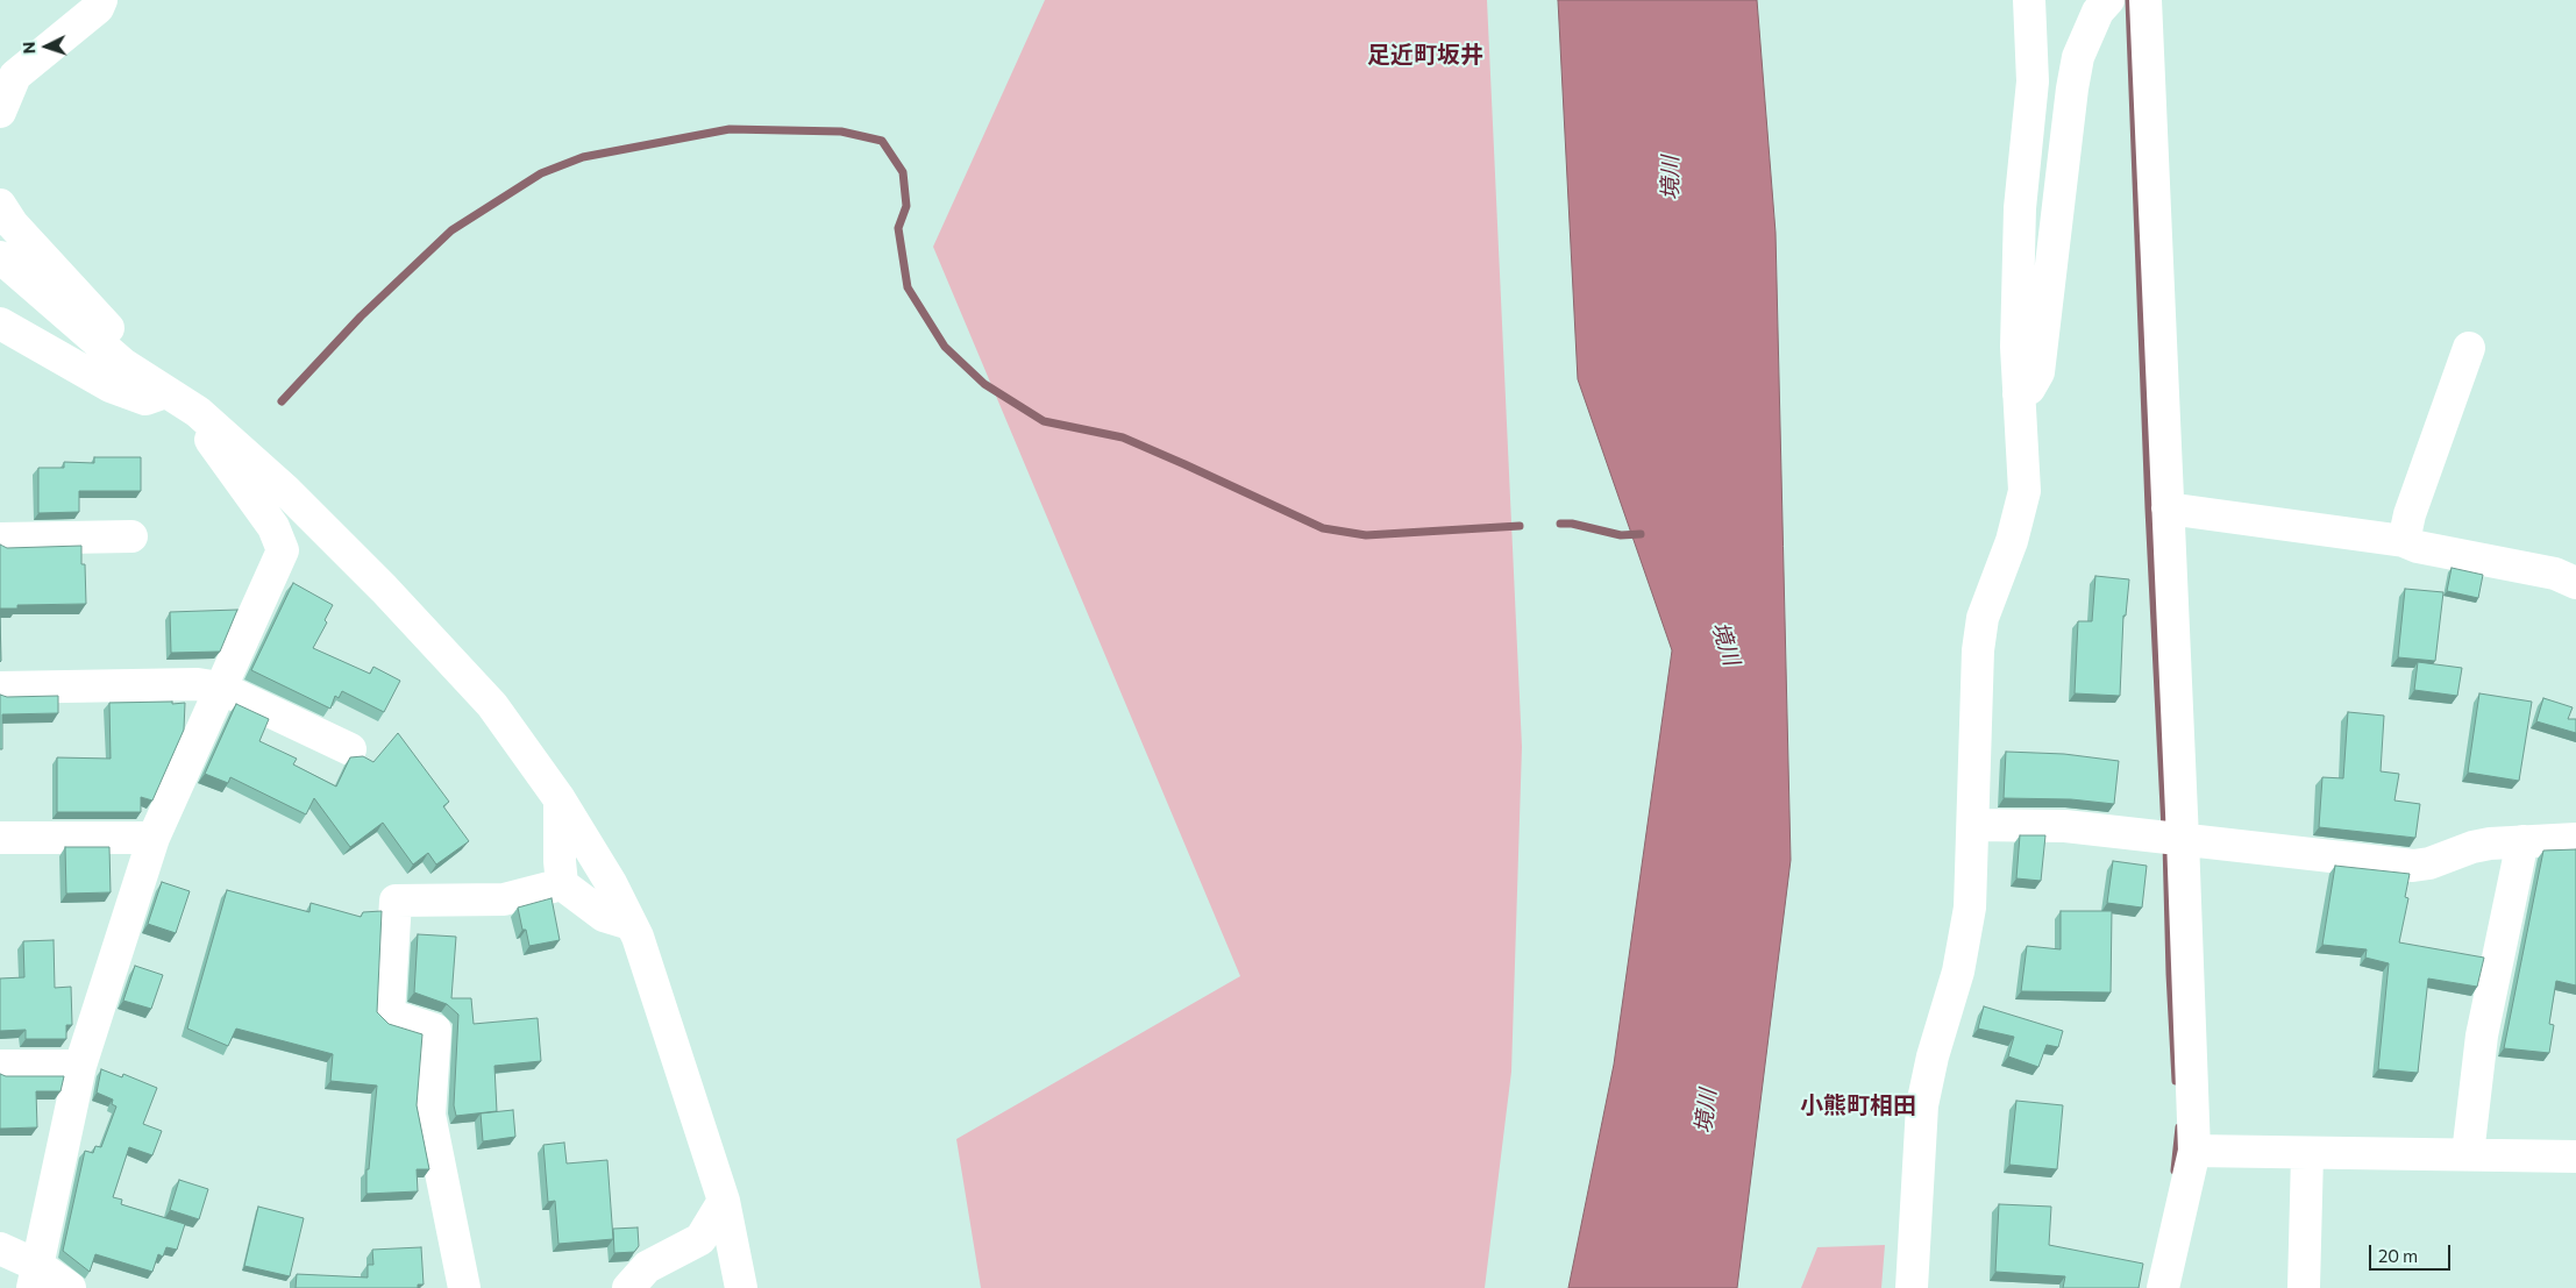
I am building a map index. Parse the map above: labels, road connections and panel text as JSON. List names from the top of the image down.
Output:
{
  "districts": ["足近町坂井", "小熊町相田"],
  "water": ["境川"],
  "scale_bar": "20 m",
  "north": "left"
}
